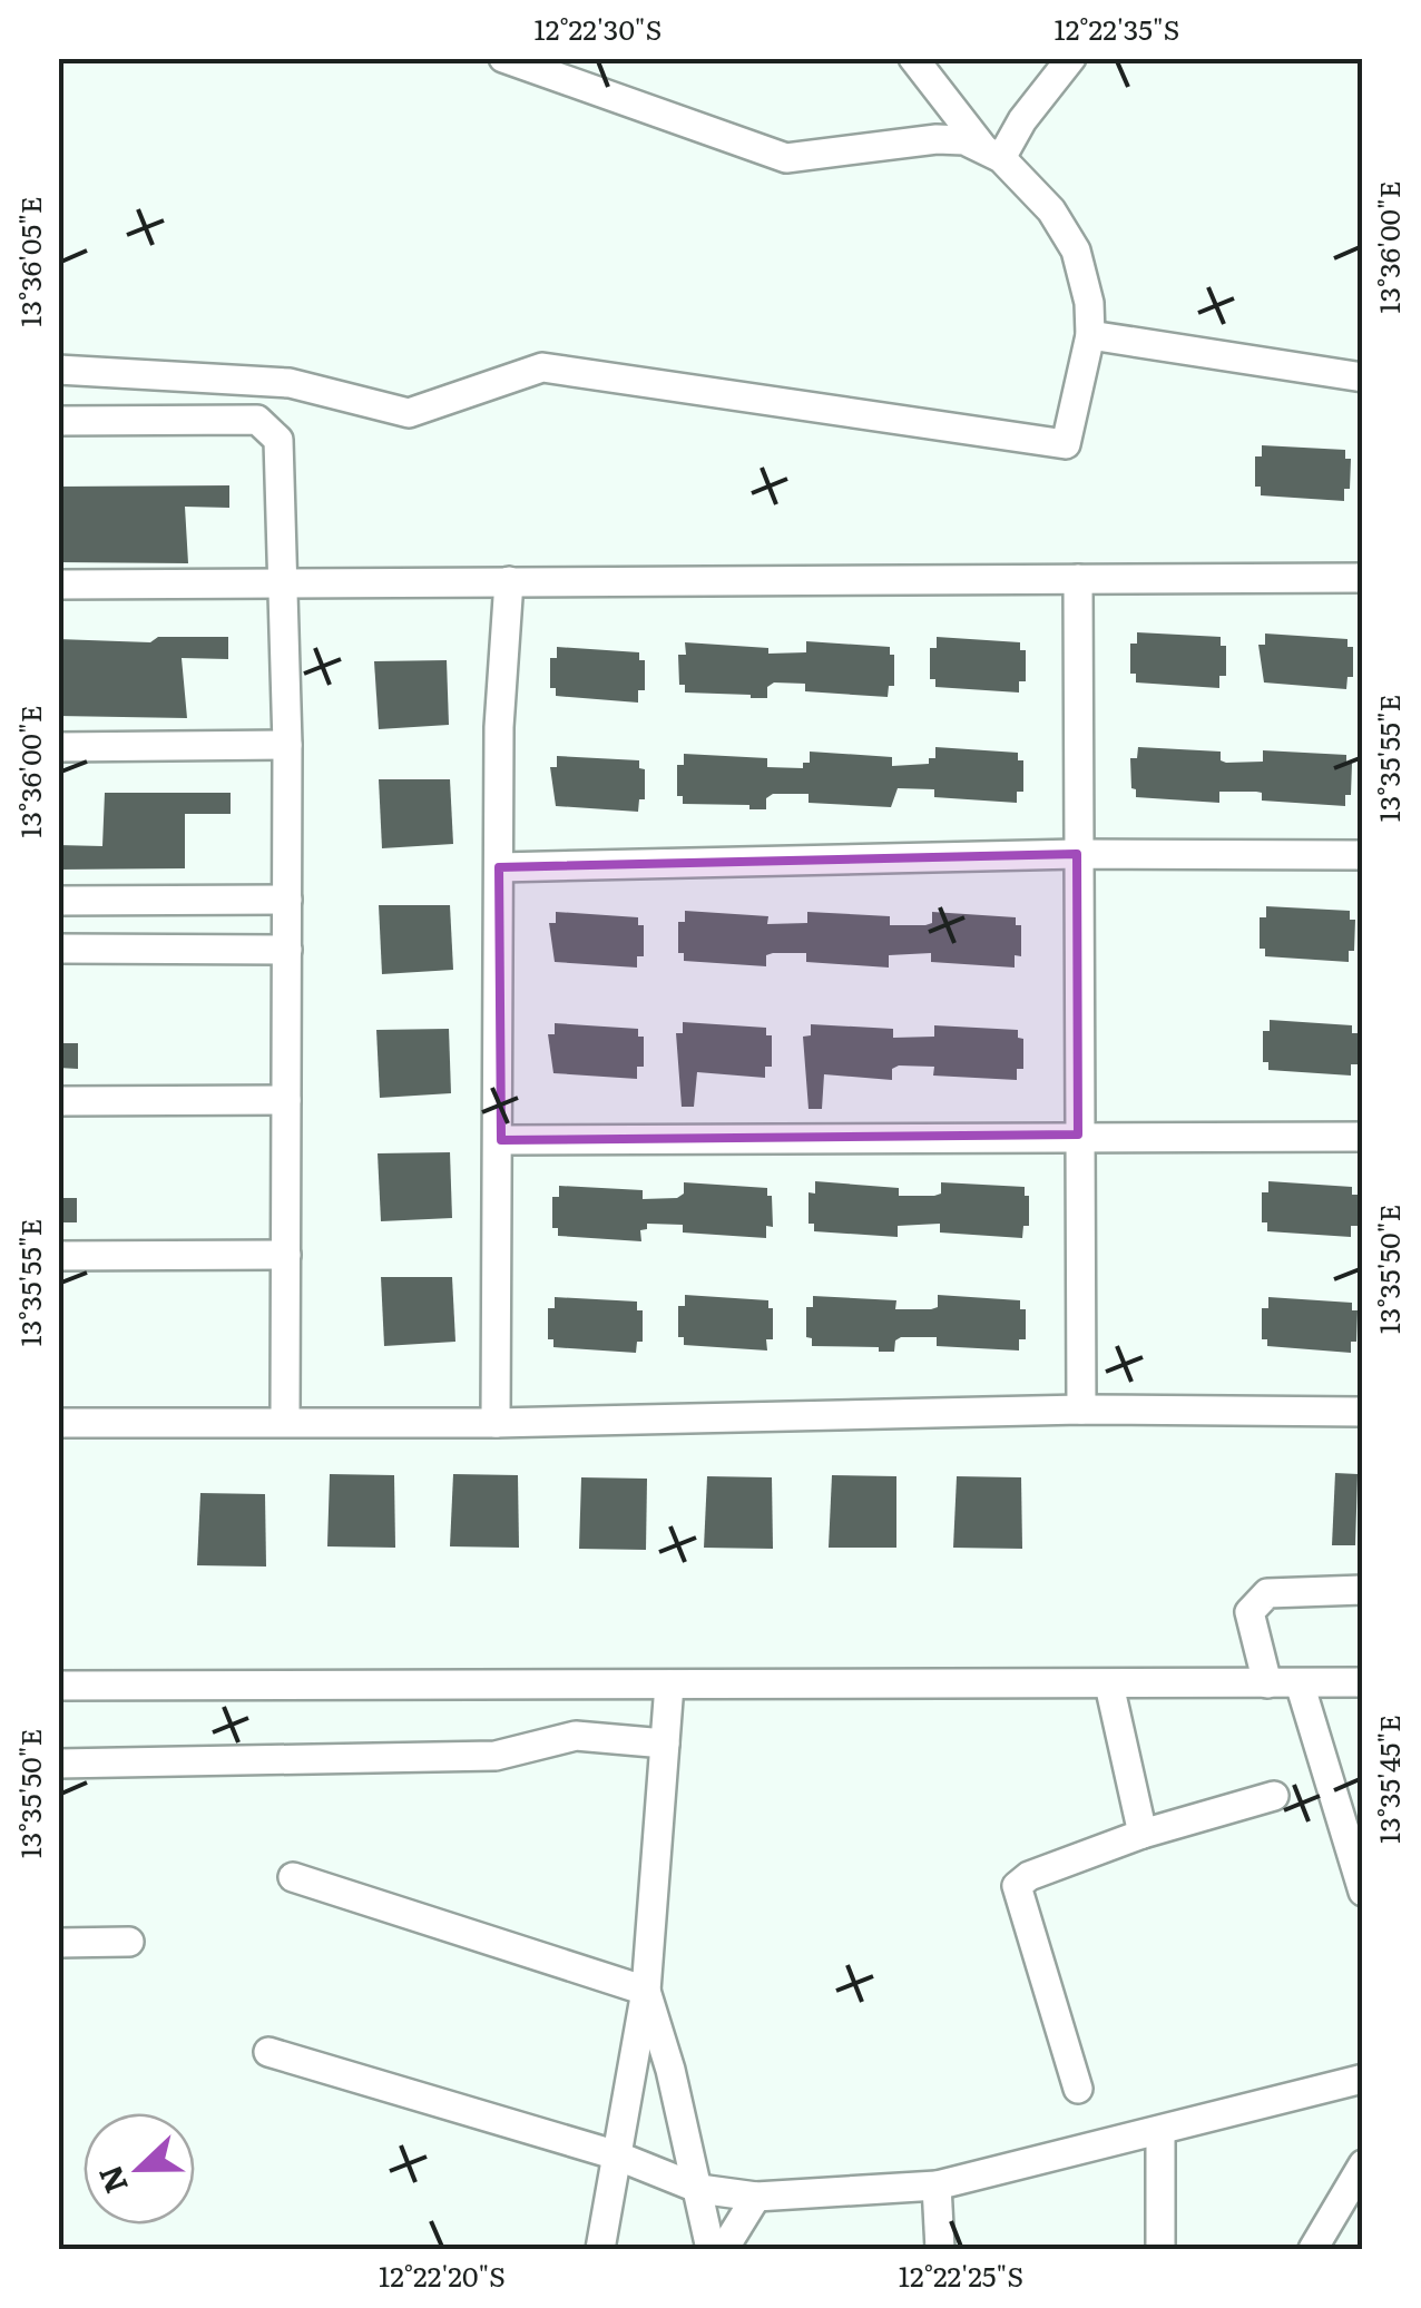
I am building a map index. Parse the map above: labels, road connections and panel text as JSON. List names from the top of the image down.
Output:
{
  "north": "left",
  "coordinates": [
    "12°22'30\"S",
    "12°22'35\"S",
    "13°36'00\"E",
    "13°36'05\"E",
    "13°35'55\"E",
    "13°35'50\"E",
    "13°35'45\"E",
    "12°22'20\"S",
    "12°22'25\"S"
  ]
}
